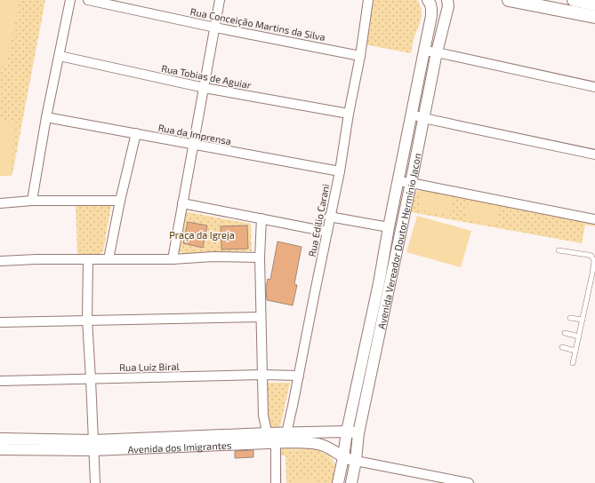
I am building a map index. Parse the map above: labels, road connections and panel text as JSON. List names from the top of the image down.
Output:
{
  "streets": {
    "street": [
      "Rua Conceição Martins da Silva",
      "Rua Tobias de Aguiar",
      "Rua da Imprensa",
      "Rua Edilio Carani",
      "Avenida Vereador Doutor Hermínio Jacon",
      "Rua Luiz Biral",
      "Avenida dos Imigrantes"
    ]
  },
  "crossings": [
    ["Rua Conceição Martins da Silva", "Rua Edilio Carani"],
    ["Rua Tobias de Aguiar", "Rua Edilio Carani"],
    ["Rua da Imprensa", "Rua Edilio Carani"],
    ["Rua Edilio Carani", "Rua Luiz Biral"],
    ["Rua Edilio Carani", "Avenida dos Imigrantes"],
    ["Avenida Vereador Doutor Hermínio Jacon", "Avenida dos Imigrantes"]
  ],
  "parks": ["Praça da Igreja"]
}
